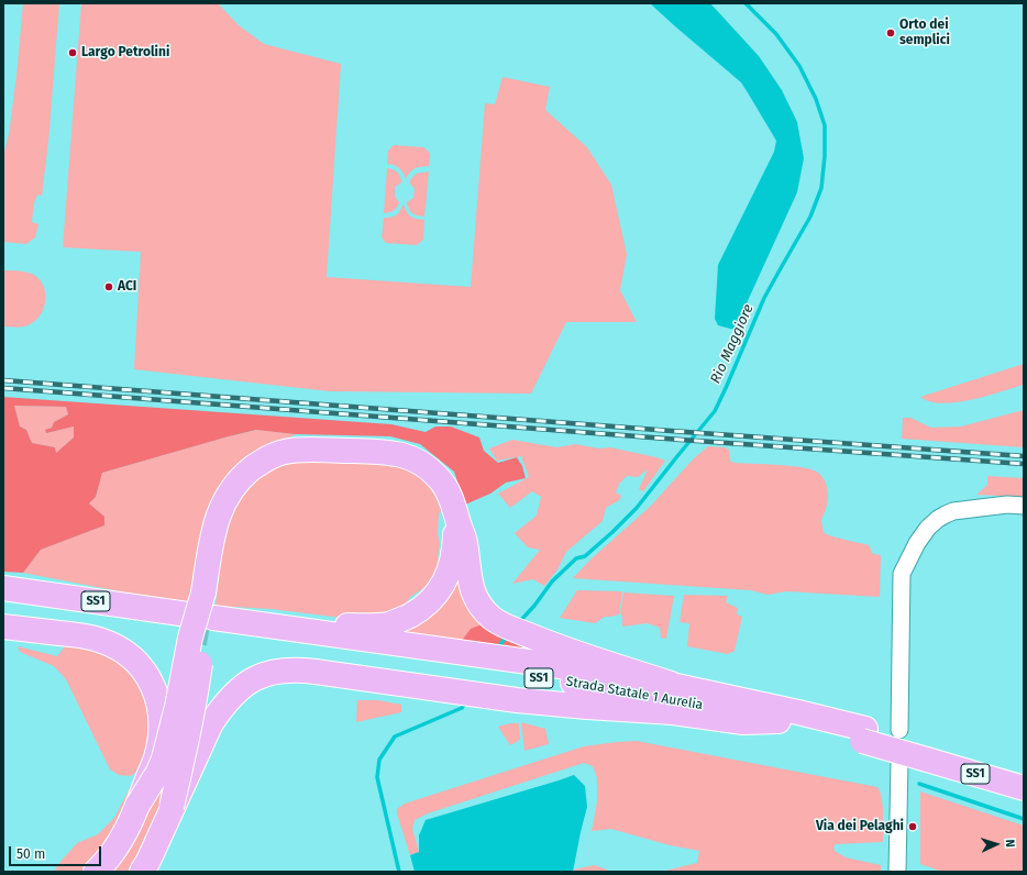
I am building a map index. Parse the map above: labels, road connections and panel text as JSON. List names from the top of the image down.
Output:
{
  "streets": {
    "highway": ["SS1", "Strada Statale 1 Aurelia"]
  },
  "water": ["Rio Maggiore"],
  "places": [
    "Orto dei semplici",
    "Largo Petrolini",
    "ACI",
    "Via dei Pelaghi"
  ],
  "scale_bar": "50 m",
  "north": "right"
}
